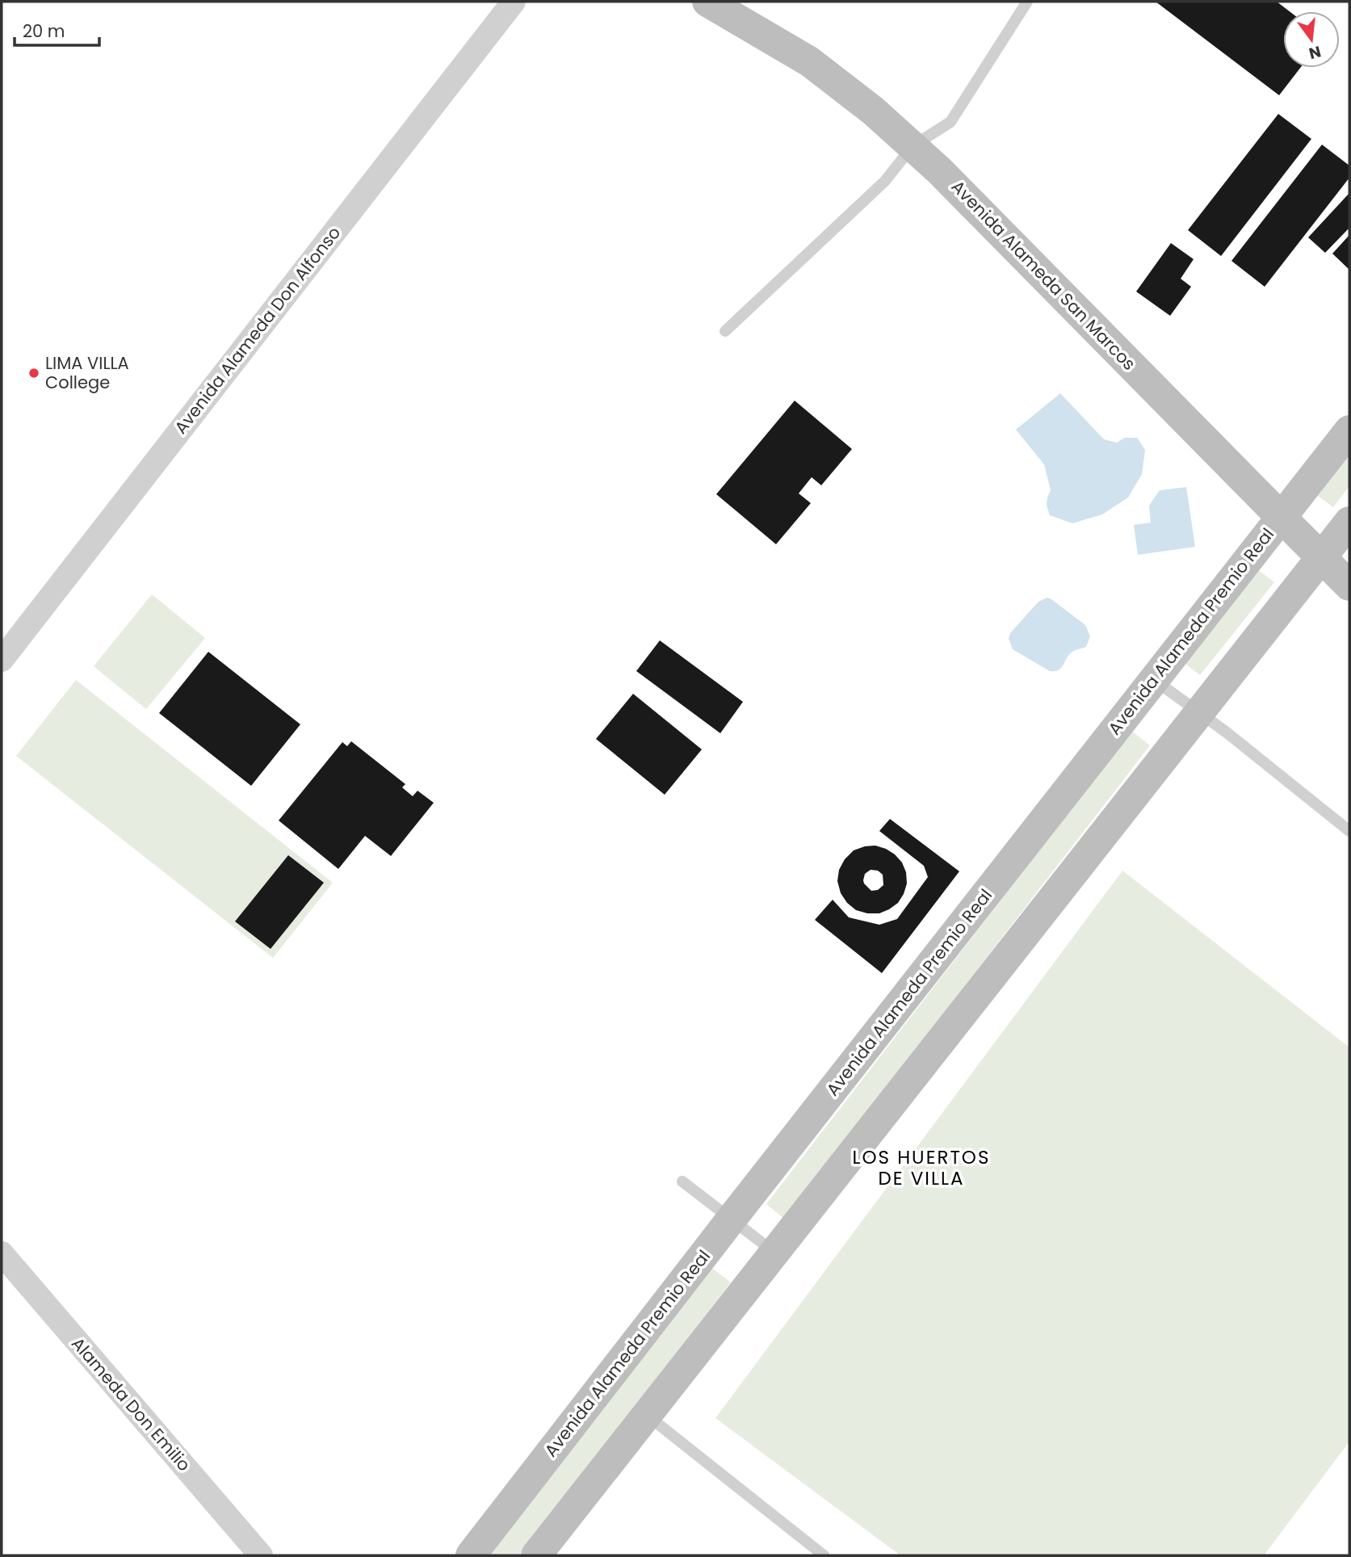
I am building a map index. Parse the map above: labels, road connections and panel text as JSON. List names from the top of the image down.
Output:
{
  "streets": {
    "street": [
      "Avenida Alameda San Marcos",
      "Avenida Alameda Don Alfonso",
      "Avenida Alameda Premio Real",
      "Alameda Don Emilio"
    ]
  },
  "crossings": [
    ["Avenida Alameda San Marcos", "Avenida Alameda Premio Real"]
  ],
  "districts": ["LOS HUERTOS DE VILLA"],
  "places": ["LIMA VILLA College"],
  "scale_bar": "20 m",
  "north": "bottom"
}
